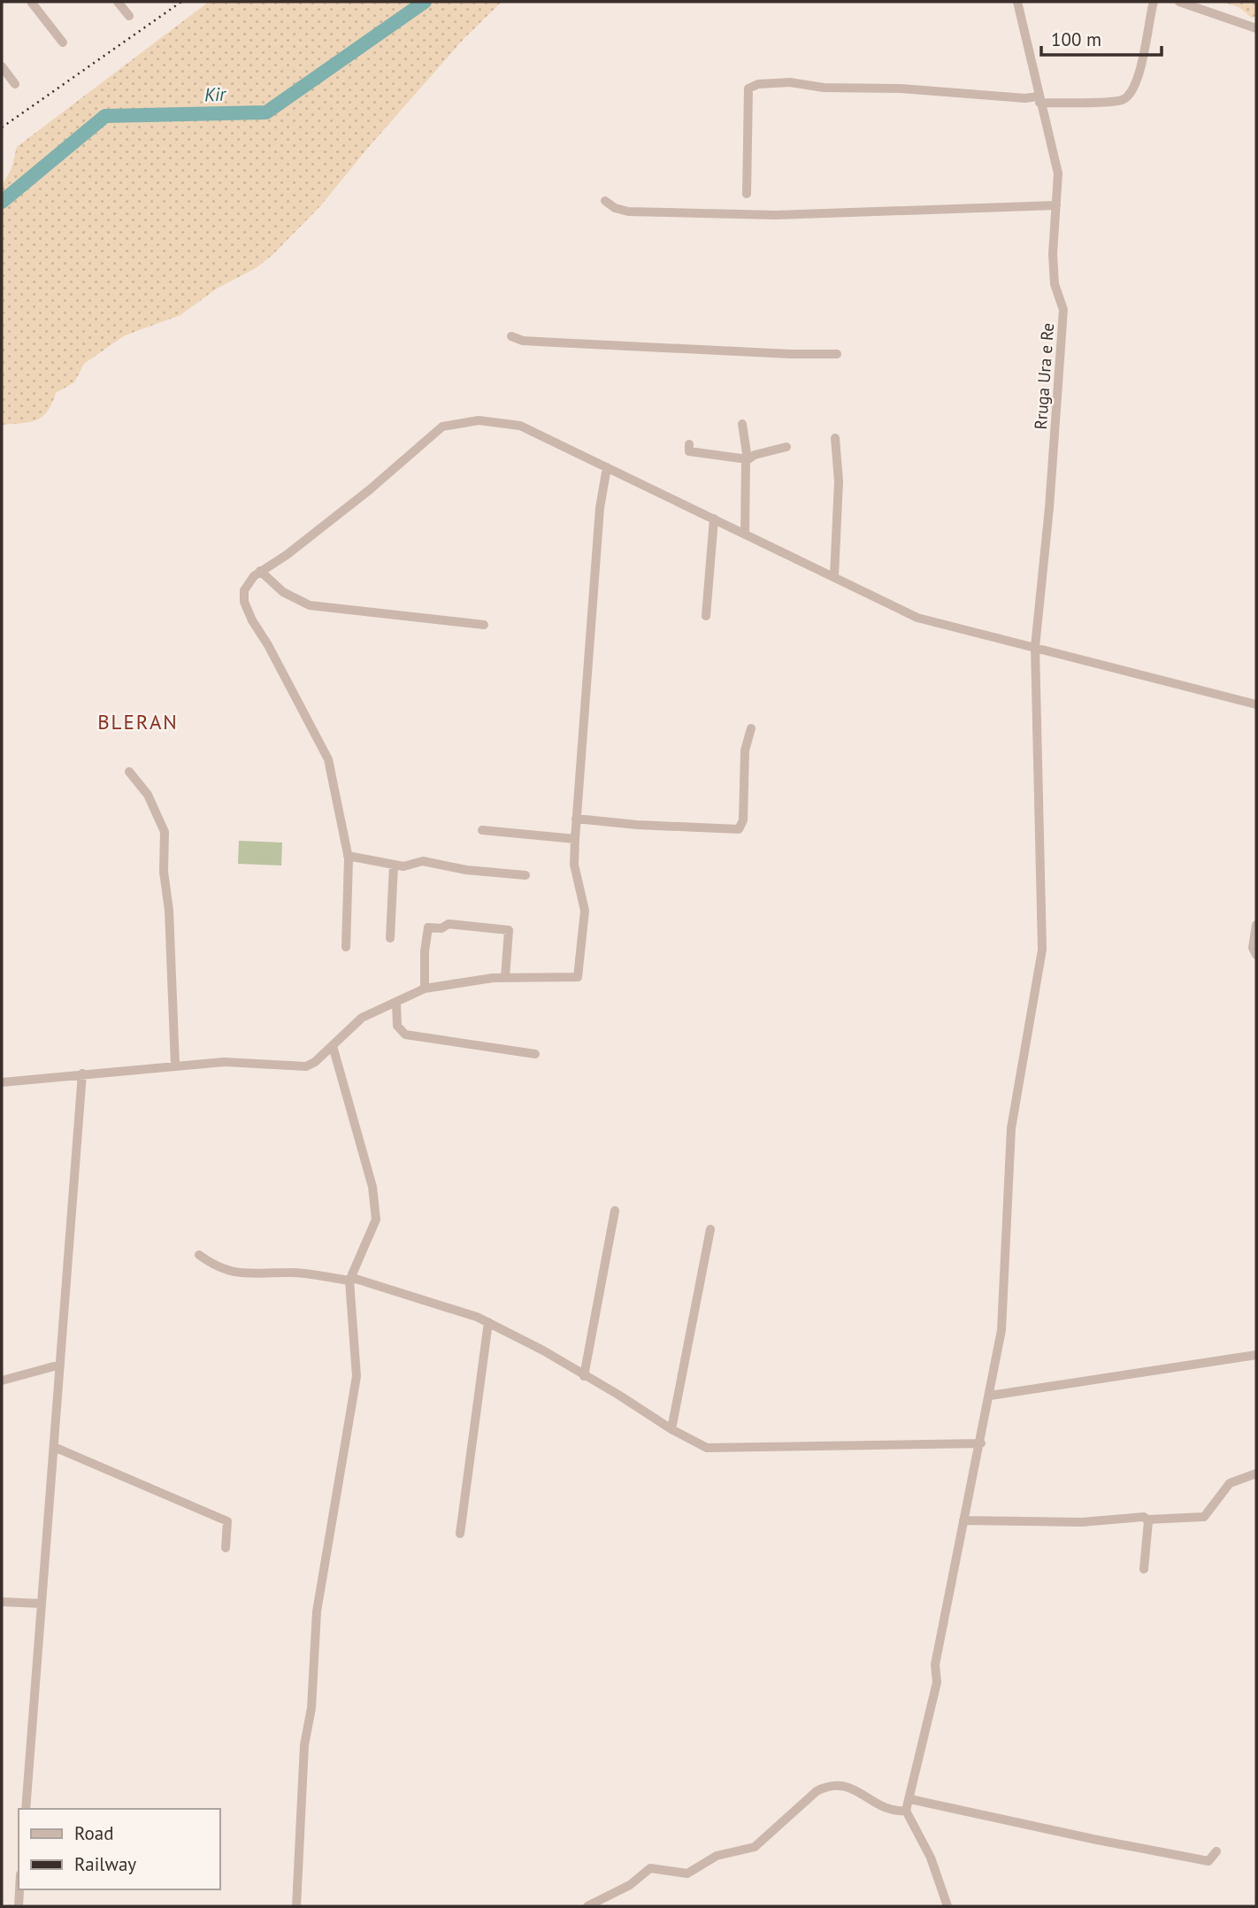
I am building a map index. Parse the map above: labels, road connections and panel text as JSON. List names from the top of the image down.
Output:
{
  "streets": {
    "street": ["Rruga Ura e Re"]
  },
  "districts": ["BLERAN"],
  "water": ["Kir"],
  "legend": ["Road", "Railway"],
  "scale_bar": "100 m"
}
